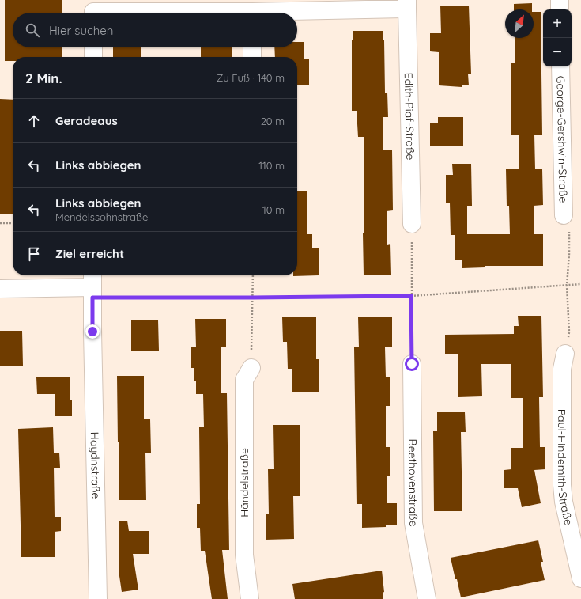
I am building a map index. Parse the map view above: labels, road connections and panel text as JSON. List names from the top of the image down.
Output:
{
  "streets": {
    "street": [
      "Edith-Piaf-Straße",
      "George-Gershwin-Straße",
      "Haydnstraße",
      "Paul-Hindemith-Straße",
      "Beethovenstraße",
      "Händelstraße"
    ]
  },
  "north": "top right",
  "page": {
    "map_buttons": ["+", "−"],
    "search": "Hier suchen",
    "heading": ["2 Min.", "Zu Fuß · 140 m"],
    "list": [
      ["Geradeaus", "20 m"],
      ["Links abbiegen", "110 m"],
      ["Links abbiegen", "Mendelssohnstraße", "10 m"],
      "Ziel erreicht"
    ]
  }
}
